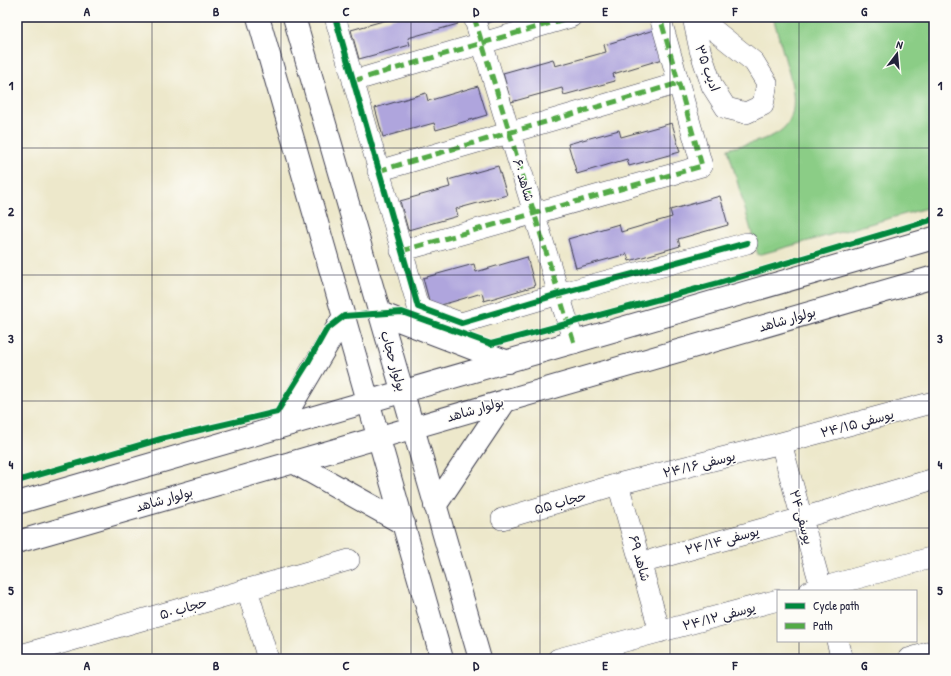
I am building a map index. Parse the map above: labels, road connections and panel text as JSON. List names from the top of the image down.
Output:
{
  "streets": {
    "main road": ["بولوار شاهد", "بولوار حجاب"],
    "street": [
      "ادیب ۳۵",
      "شاهد ۶۰",
      "یوسفی ۲۴/۱۵",
      "یوسفی ۲۴/۱۶",
      "حجاب ۵۵",
      "یوسفی ۲۴",
      "یوسفی ۲۴/۱۴",
      "شاهد ۶۹",
      "حجاب ۵۰",
      "یوسفی ۲۴/۱۲"
    ]
  },
  "crossings": [
    ["بولوار شاهد", "بولوار حجاب"],
    ["یوسفی ۲۴/۱۵", "یوسفی ۲۴/۱۶"],
    ["یوسفی ۲۴/۱۵", "یوسفی ۲۴"],
    ["یوسفی ۲۴/۱۶", "حجاب ۵۵"],
    ["یوسفی ۲۴/۱۶", "یوسفی ۲۴"],
    ["یوسفی ۲۴/۱۶", "شاهد ۶۹"],
    ["حجاب ۵۵", "شاهد ۶۹"],
    ["یوسفی ۲۴", "یوسفی ۲۴/۱۴"],
    ["یوسفی ۲۴/۱۴", "شاهد ۶۹"],
    ["شاهد ۶۹", "یوسفی ۲۴/۱۲"]
  ],
  "legend": ["Cycle path", "Path"],
  "north": "top",
  "grid": {
    "columns": [
      "A",
      "B",
      "C",
      "D",
      "E",
      "F",
      "G"
    ],
    "rows": [
      "1",
      "2",
      "3",
      "4",
      "5"
    ]
  }
}
